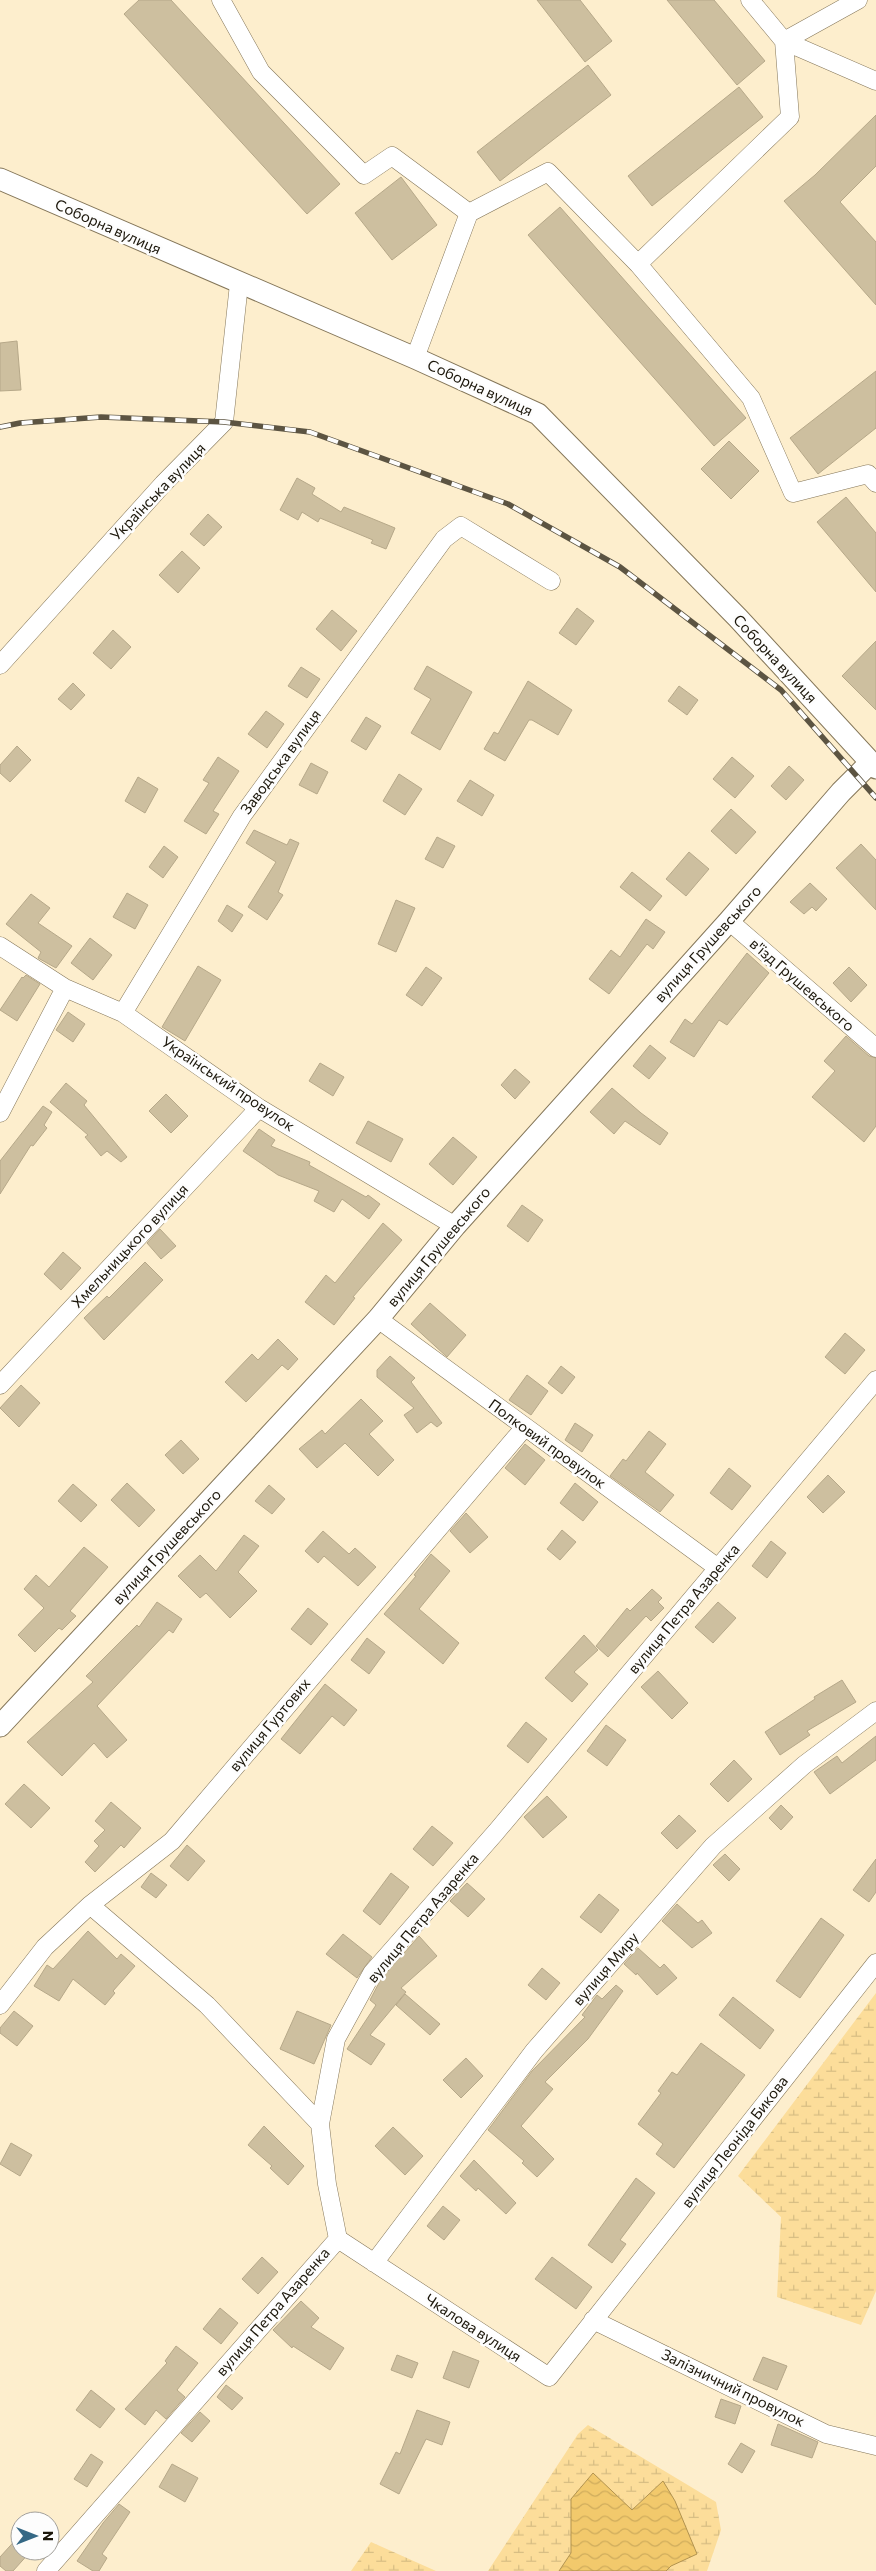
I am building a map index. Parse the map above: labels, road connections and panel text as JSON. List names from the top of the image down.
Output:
{
  "streets": {
    "street": [
      "Соборна вулиця",
      "Українська вулиця",
      "Заводська вулиця",
      "вулиця Грушевського",
      "в'їзд Грушевського",
      "Український провулок",
      "Хмельницького вулиця",
      "Полковий провулок",
      "вулиця Петра Азаренка",
      "вулиця Гуртових",
      "вулиця Миру",
      "вулиця Леоніда Бикова",
      "Чкалова вулиця",
      "Залізничний провулок"
    ]
  },
  "crossings": [
    ["Соборна вулиця", "Українська вулиця"],
    ["Соборна вулиця", "вулиця Грушевського"],
    ["Заводська вулиця", "Український провулок"],
    ["вулиця Грушевського", "в'їзд Грушевського"],
    ["вулиця Грушевського", "Український провулок"],
    ["вулиця Грушевського", "Полковий провулок"],
    ["Український провулок", "Хмельницького вулиця"],
    ["Полковий провулок", "вулиця Петра Азаренка"],
    ["Полковий провулок", "вулиця Гуртових"],
    ["вулиця Петра Азаренка", "Чкалова вулиця"],
    ["вулиця Миру", "Чкалова вулиця"],
    ["вулиця Леоніда Бикова", "Чкалова вулиця"],
    ["вулиця Леоніда Бикова", "Залізничний провулок"],
    ["Чкалова вулиця", "Залізничний провулок"]
  ],
  "north": "right"
}
